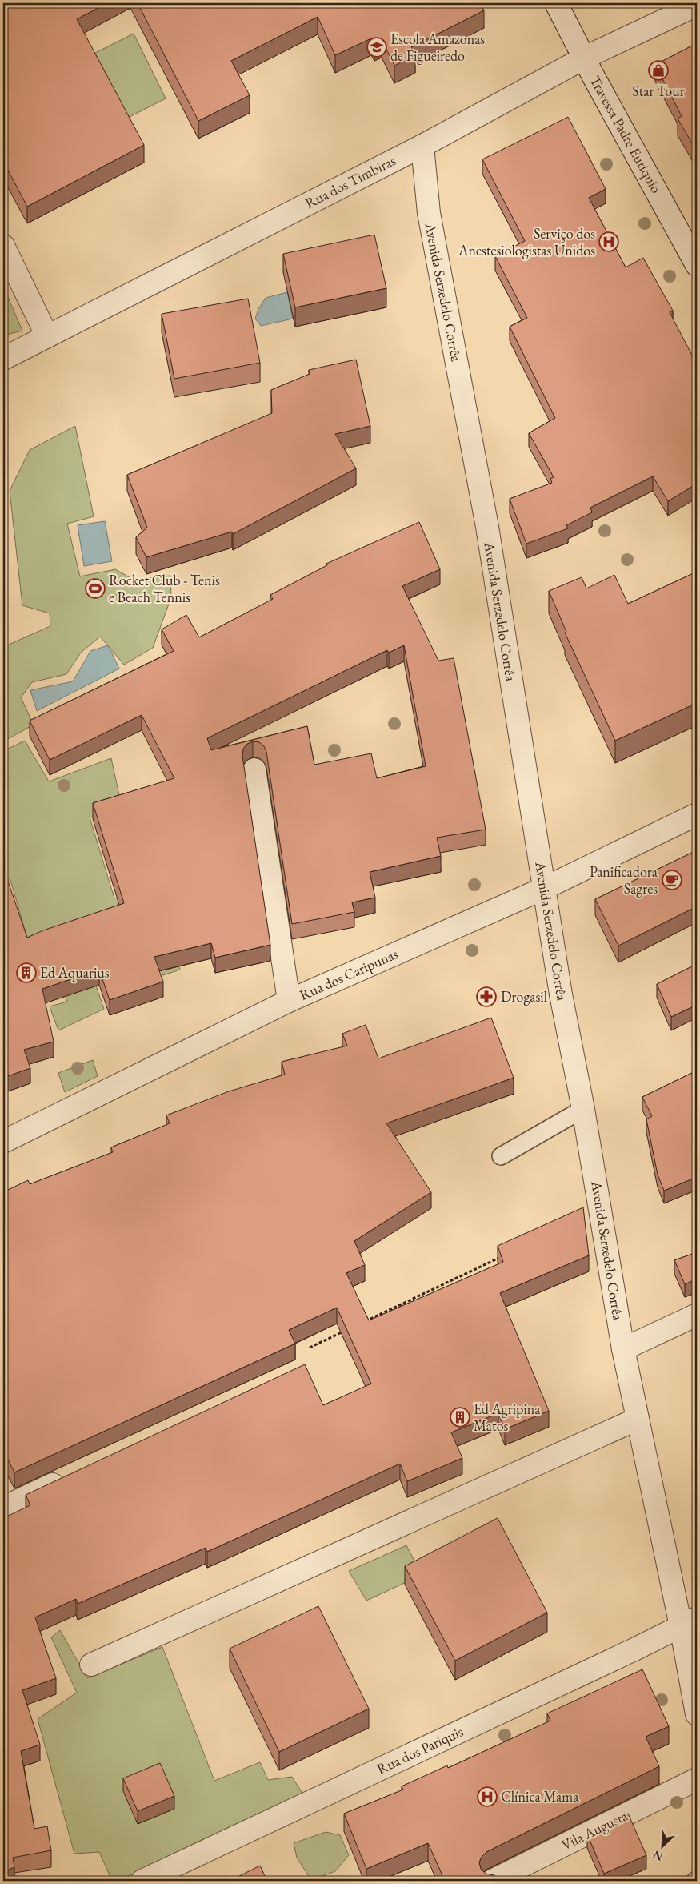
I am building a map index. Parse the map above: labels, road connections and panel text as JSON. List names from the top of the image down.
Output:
{
  "streets": {
    "street": [
      "Travessa Padre Eutíquio",
      "Rua dos Timbiras",
      "Avenida Serzedelo Corrêa",
      "Rua dos Caripunas",
      "Rua dos Pariquis",
      "Vila Augusta"
    ]
  },
  "crossings": [
    ["Travessa Padre Eutíquio", "Rua dos Timbiras"],
    ["Rua dos Timbiras", "Avenida Serzedelo Corrêa"],
    ["Avenida Serzedelo Corrêa", "Rua dos Caripunas"],
    ["Avenida Serzedelo Corrêa", "Rua dos Pariquis"]
  ],
  "places": {
    "school or university": ["Escola Amazonas de Figueiredo"],
    "shop": ["Star Tour"],
    "hospital": ["Serviço dos Anestesiologistas Unidos", "Clínica Mama"],
    "sports": ["Rocket Club - Tenis e Beach Tennis"],
    "cafe": ["Panificadora Sagres"],
    "building": ["Ed Aquarius", "Ed Agripina Matos"],
    "pharmacy": ["Drogasil"]
  },
  "north": "bottom left"
}
